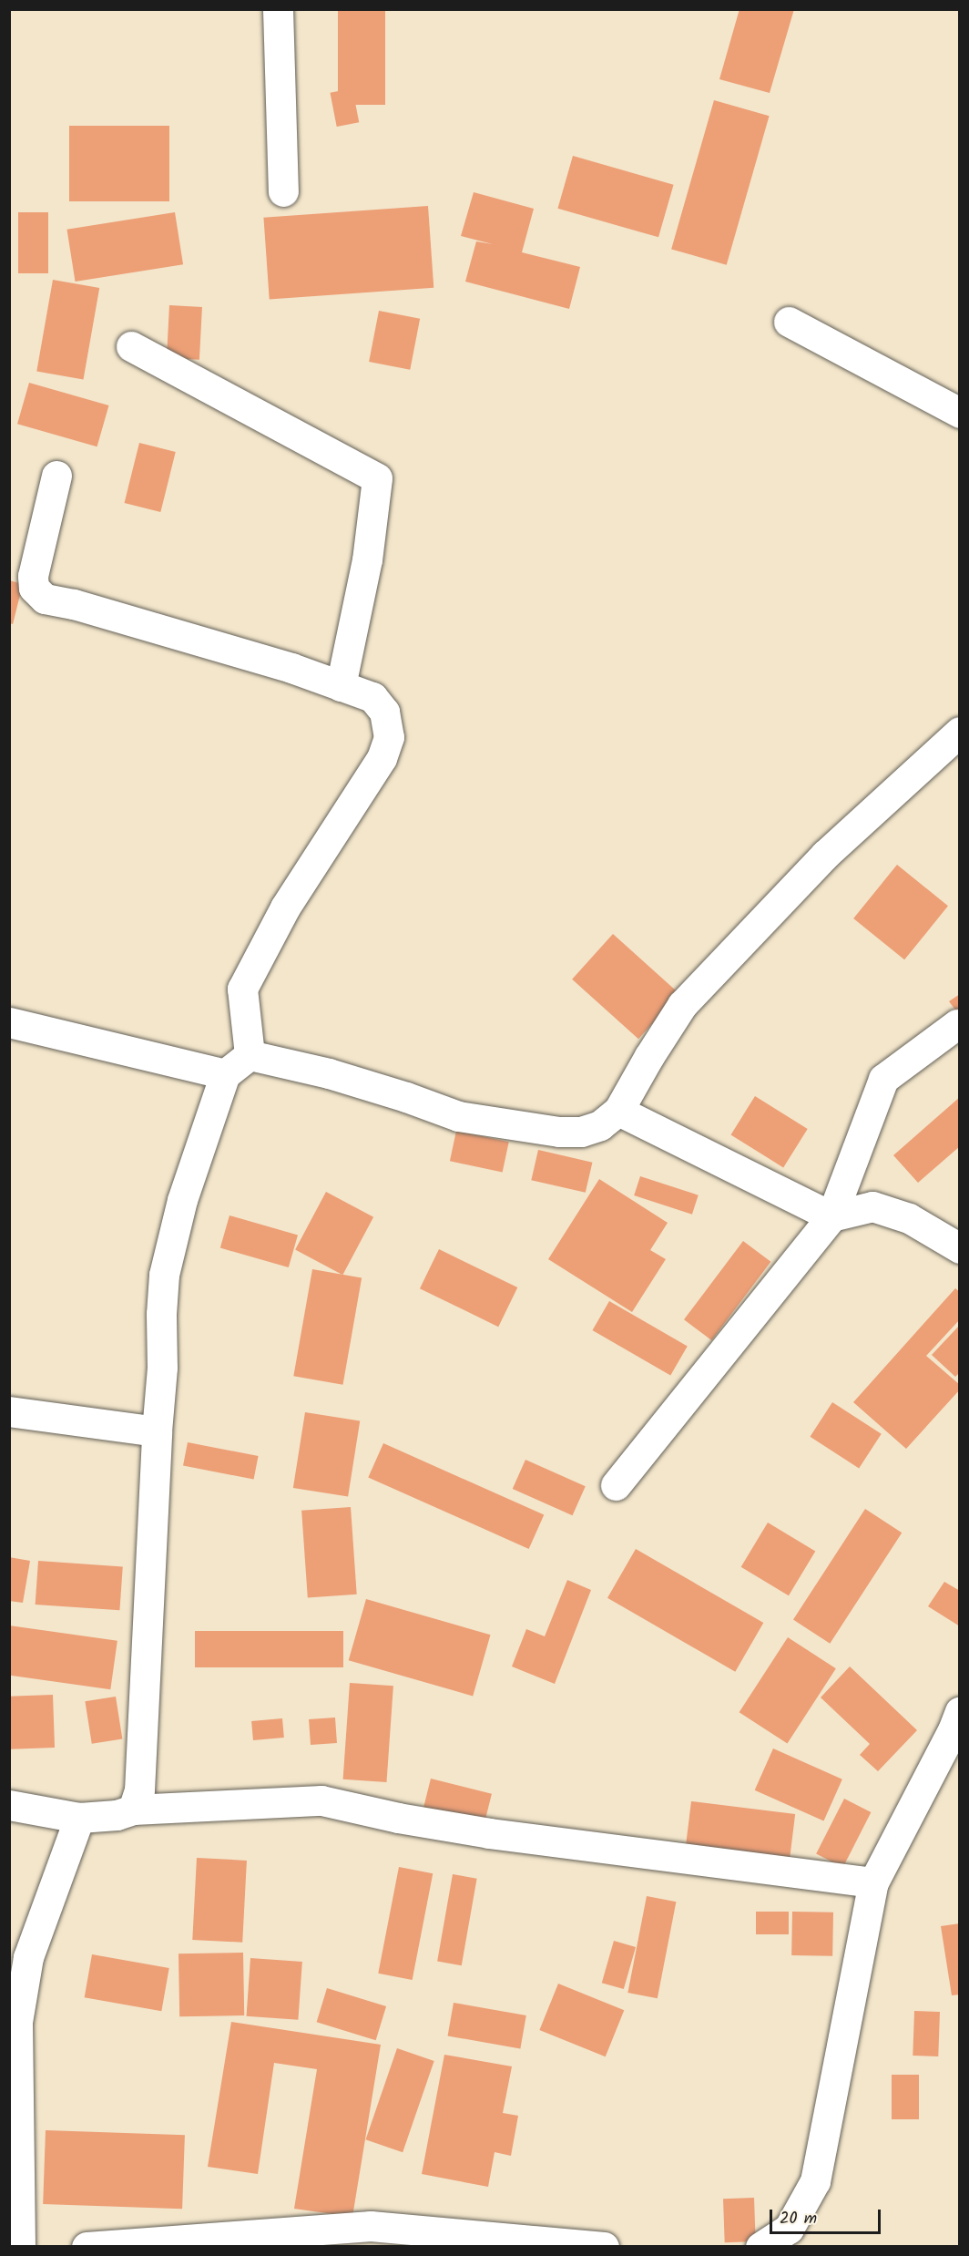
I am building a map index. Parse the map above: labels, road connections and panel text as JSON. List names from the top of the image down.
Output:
{
  "scale_bar": "20 m"
}
